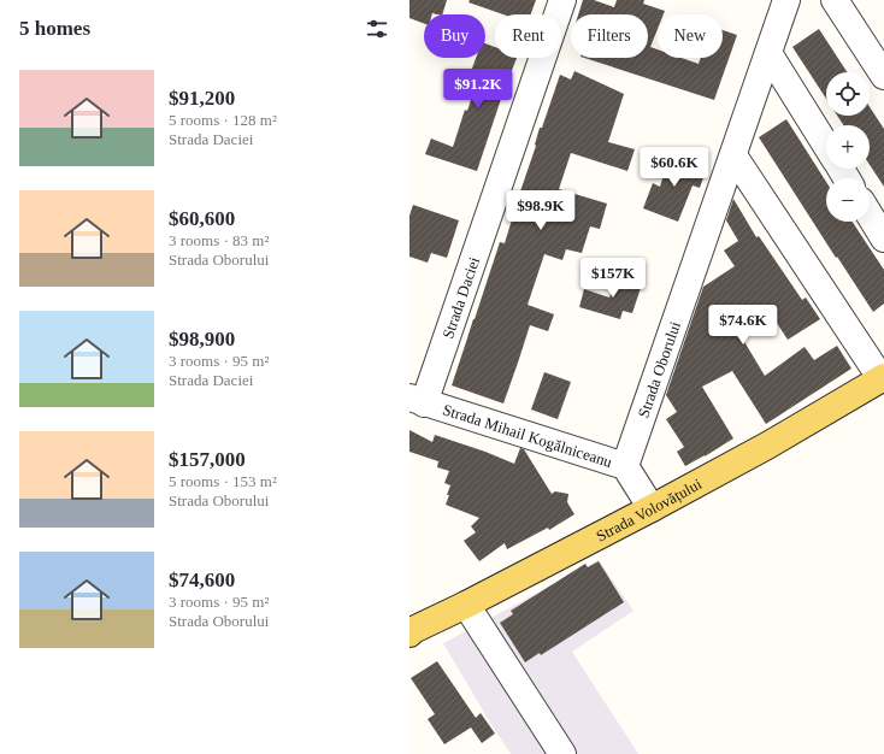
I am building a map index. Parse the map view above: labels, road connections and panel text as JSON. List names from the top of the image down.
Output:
{
  "streets": {
    "main road": ["Strada Volovățului"],
    "street": ["Strada Daciei", "Strada Oborului", "Strada Mihail Kogălniceanu"]
  },
  "crossings": [
    ["Strada Daciei", "Strada Mihail Kogălniceanu"],
    ["Strada Oborului", "Strada Mihail Kogălniceanu"],
    ["Strada Mihail Kogălniceanu", "Strada Volovățului"]
  ],
  "page": {
    "heading": "5 homes",
    "chip": [
      "Buy",
      "Rent",
      "Filters",
      "New"
    ],
    "list": [
      {
        "name": "$91,200",
        "note": "5 rooms · 128 m² · Strada Daciei"
      },
      {
        "name": "$60,600",
        "note": "3 rooms · 83 m² · Strada Oborului"
      },
      {
        "name": "$98,900",
        "note": "3 rooms · 95 m² · Strada Daciei"
      },
      {
        "name": "$157,000",
        "note": "5 rooms · 153 m² · Strada Oborului"
      },
      {
        "name": "$74,600",
        "note": "3 rooms · 95 m² · Strada Oborului"
      }
    ],
    "price": [
      "$91.2K",
      "$60.6K",
      "$98.9K",
      "$157K",
      "$74.6K"
    ],
    "map_buttons": ["+", "−"]
  }
}
